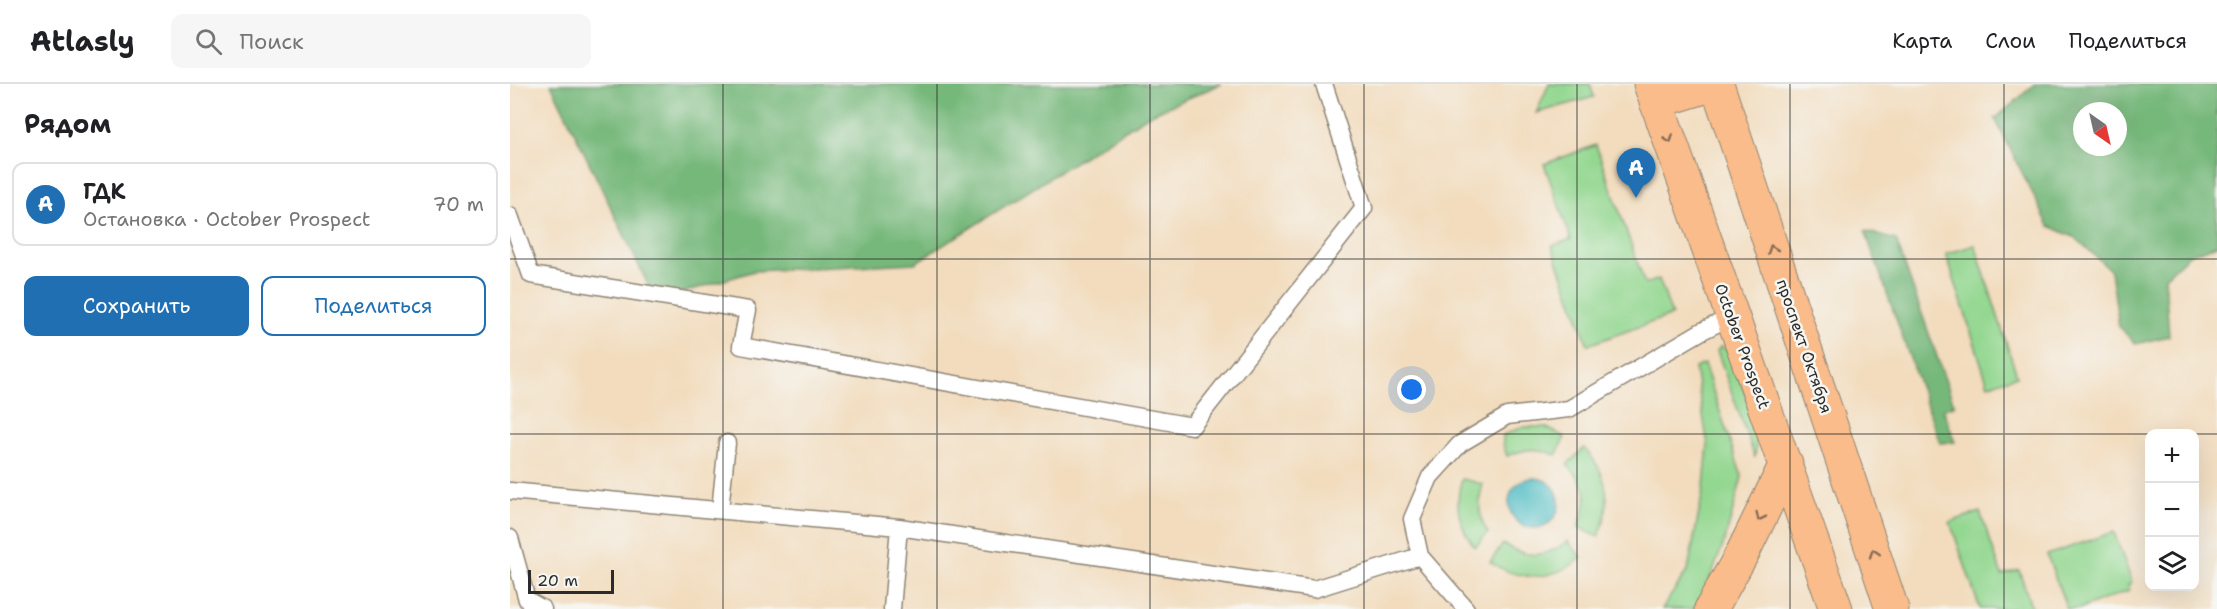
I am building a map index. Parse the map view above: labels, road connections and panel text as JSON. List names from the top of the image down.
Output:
{
  "streets": {
    "main road": ["October Prospect", "проспект Октября"]
  },
  "one_way": ["October Prospect", "проспект Октября"],
  "scale_bar": "20 m",
  "north": "bottom right",
  "page": {
    "header": "Atlasly",
    "search": "Поиск",
    "nav": ["Карта", "Слои", "Поделиться"],
    "heading": "Рядом",
    "pins": "A",
    "list": [
      {
        "mark": "A",
        "name": "ГДК",
        "note": "Остановка · October Prospect",
        "value": "70 m"
      }
    ],
    "buttons": ["Сохранить", "Поделиться"],
    "map_buttons": ["+", "−"],
    "scale": "20 m"
  }
}
